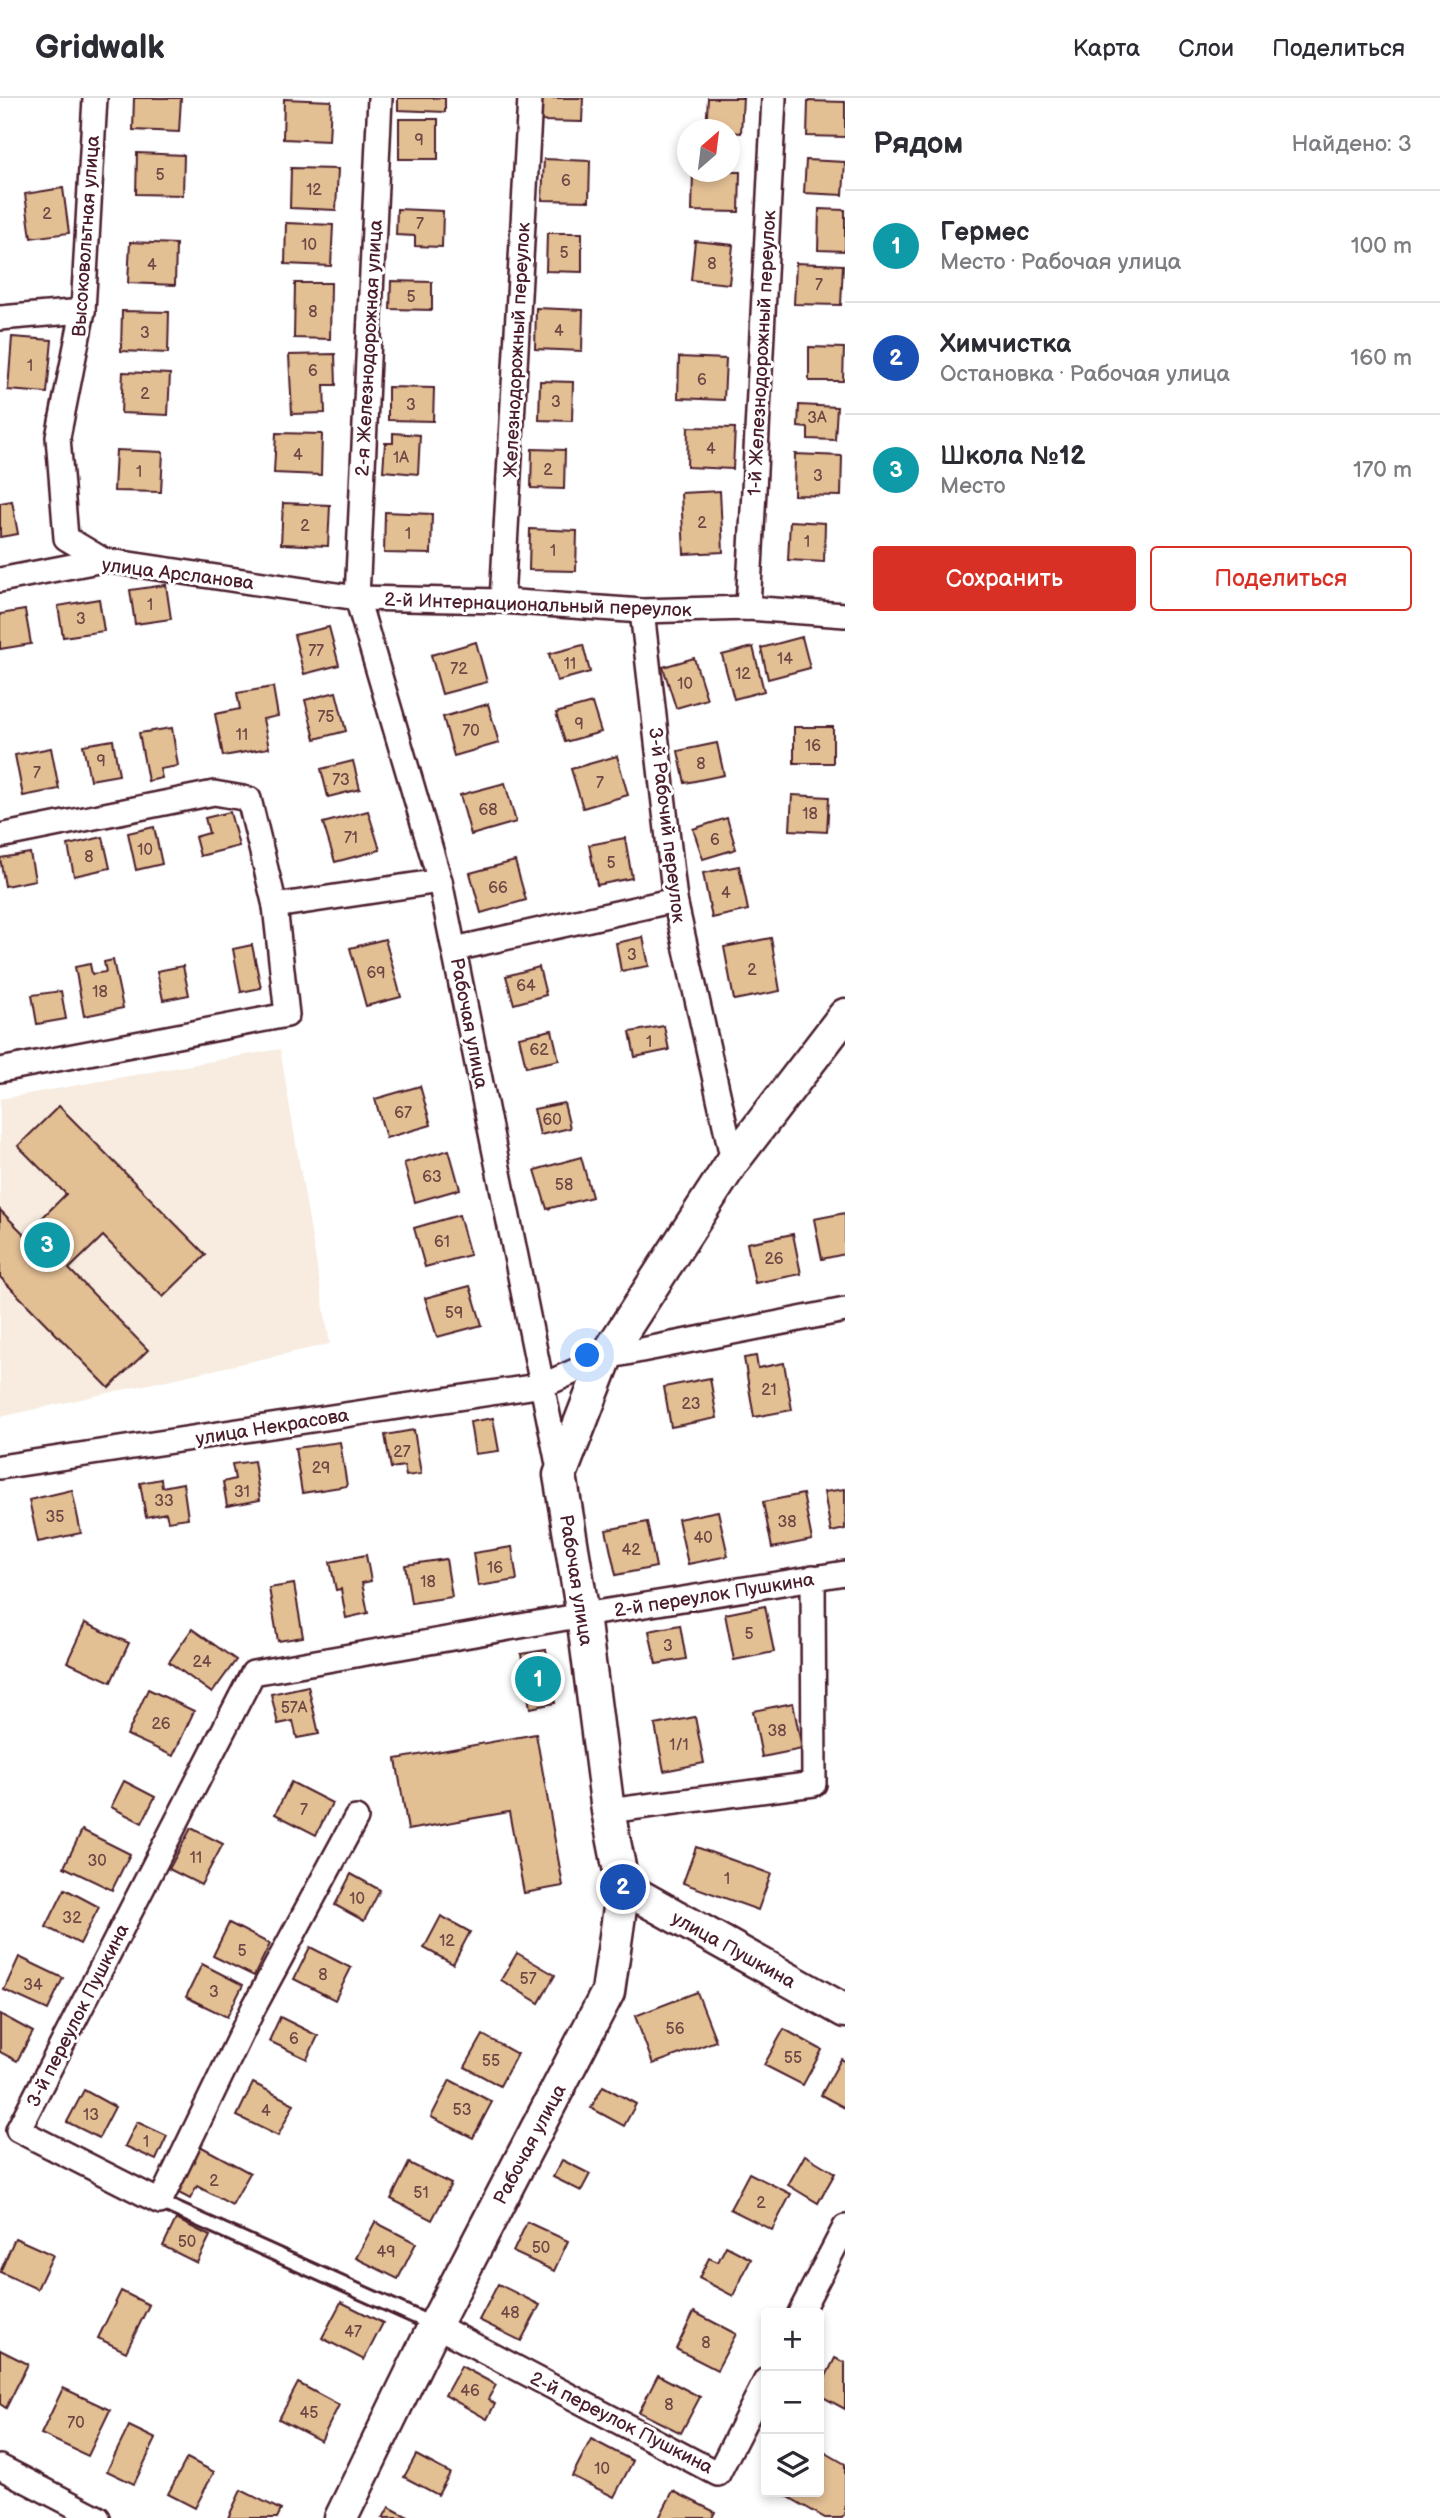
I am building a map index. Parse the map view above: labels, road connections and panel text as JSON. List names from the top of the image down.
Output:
{
  "streets": {
    "street": [
      "Высоковольтная улица",
      "2-я Железнодорожная улица",
      "Железнодорожный переулок",
      "1-й Железнодорожный переулок",
      "улица Арсланова",
      "2-й Интернациональный переулок",
      "3-й Рабочий переулок",
      "Рабочая улица",
      "улица Некрасова",
      "2-й переулок Пушкина",
      "улица Пушкина",
      "3-й переулок Пушкина"
    ]
  },
  "crossings": [
    ["Высоковольтная улица", "улица Арсланова"],
    ["2-я Железнодорожная улица", "улица Арсланова"],
    ["2-я Железнодорожная улица", "2-й Интернациональный переулок"],
    ["2-я Железнодорожная улица", "Рабочая улица"],
    ["Железнодорожный переулок", "2-й Интернациональный переулок"],
    ["1-й Железнодорожный переулок", "2-й Интернациональный переулок"],
    ["улица Арсланова", "2-й Интернациональный переулок"],
    ["улица Арсланова", "Рабочая улица"],
    ["2-й Интернациональный переулок", "3-й Рабочий переулок"],
    ["2-й Интернациональный переулок", "Рабочая улица"],
    ["Рабочая улица", "улица Некрасова"],
    ["Рабочая улица", "2-й переулок Пушкина"],
    ["Рабочая улица", "улица Пушкина"],
    ["Рабочая улица", "3-й переулок Пушкина"],
    ["2-й переулок Пушкина", "3-й переулок Пушкина"]
  ],
  "house_numbers": [
    "9",
    "5",
    "6",
    "12",
    "2",
    "7",
    "10",
    "5",
    "8",
    "4",
    "7",
    "5",
    "8",
    "4",
    "3",
    "1",
    "6",
    "6",
    "2",
    "3",
    "3",
    "3А",
    "4",
    "4",
    "1А",
    "2",
    "1",
    "3",
    "2",
    "2",
    "1",
    "1",
    "1",
    "1",
    "3",
    "77",
    "14",
    "11",
    "72",
    "12",
    "10",
    "75",
    "9",
    "70",
    "11",
    "16",
    "9",
    "8",
    "7",
    "73",
    "7",
    "68",
    "18",
    "71",
    "6",
    "10",
    "8",
    "5",
    "66",
    "4",
    "3",
    "2",
    "69",
    "64",
    "18",
    "1",
    "62",
    "67",
    "60",
    "63",
    "58",
    "61",
    "26",
    "59",
    "21",
    "23",
    "27",
    "29",
    "31",
    "33",
    "35",
    "38",
    "40",
    "42",
    "16",
    "18",
    "5",
    "3",
    "24",
    "57А",
    "26",
    "38",
    "1/1",
    "7",
    "11",
    "30",
    "1",
    "10",
    "32",
    "12",
    "5",
    "8",
    "57",
    "34",
    "3",
    "56",
    "6",
    "55",
    "55",
    "53",
    "4",
    "13",
    "1",
    "2",
    "51",
    "2",
    "50",
    "50",
    "49",
    "48",
    "47",
    "8",
    "46",
    "8",
    "45",
    "70",
    "10"
  ],
  "north": "top right",
  "page": {
    "header": "Gridwalk",
    "nav": ["Карта", "Слои", "Поделиться"],
    "heading": ["Рядом", "Найдено: 3"],
    "list": [
      {
        "mark": "1",
        "name": "Гермес",
        "note": "Место · Рабочая улица",
        "value": "100 m"
      },
      {
        "mark": "2",
        "name": "Химчистка",
        "note": "Остановка · Рабочая улица",
        "value": "160 m"
      },
      {
        "mark": "3",
        "name": "Школа №12",
        "note": "Место",
        "value": "170 m"
      }
    ],
    "buttons": ["Сохранить", "Поделиться"],
    "pins": ["3", "1", "2"],
    "map_buttons": ["+", "−"]
  }
}
